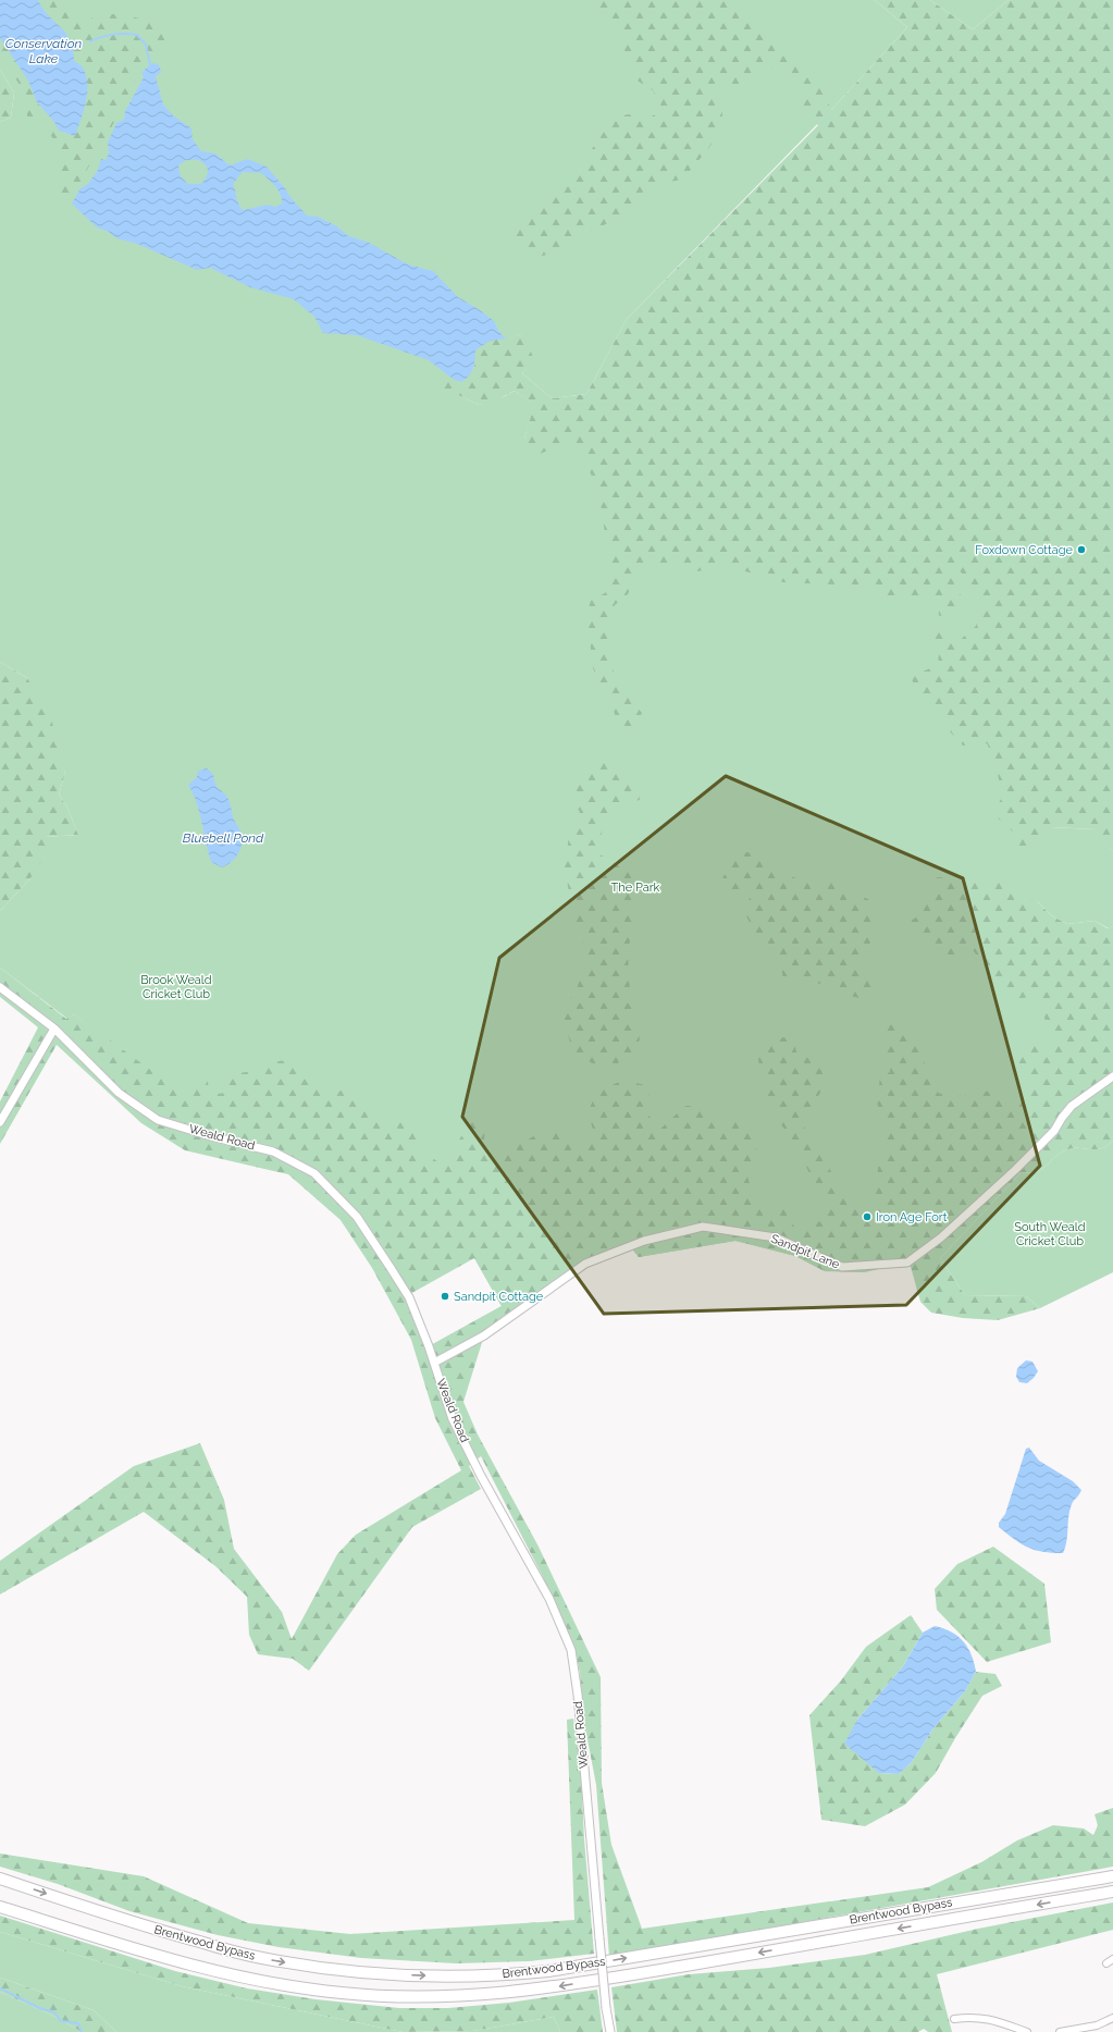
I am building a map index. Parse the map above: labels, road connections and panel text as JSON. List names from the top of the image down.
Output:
{
  "streets": {
    "highway": ["Brentwood Bypass"],
    "street": ["Weald Road", "Sandpit Lane"]
  },
  "crossings": [
    ["Weald Road", "Sandpit Lane"]
  ],
  "water": ["Conservation Lake", "Bluebell Pond"],
  "parks": ["The Park", "Brook Weald Cricket Club", "South Weald Cricket Club"],
  "places": ["Foxdown Cottage", "Iron Age Fort", "Sandpit Cottage"]
}
